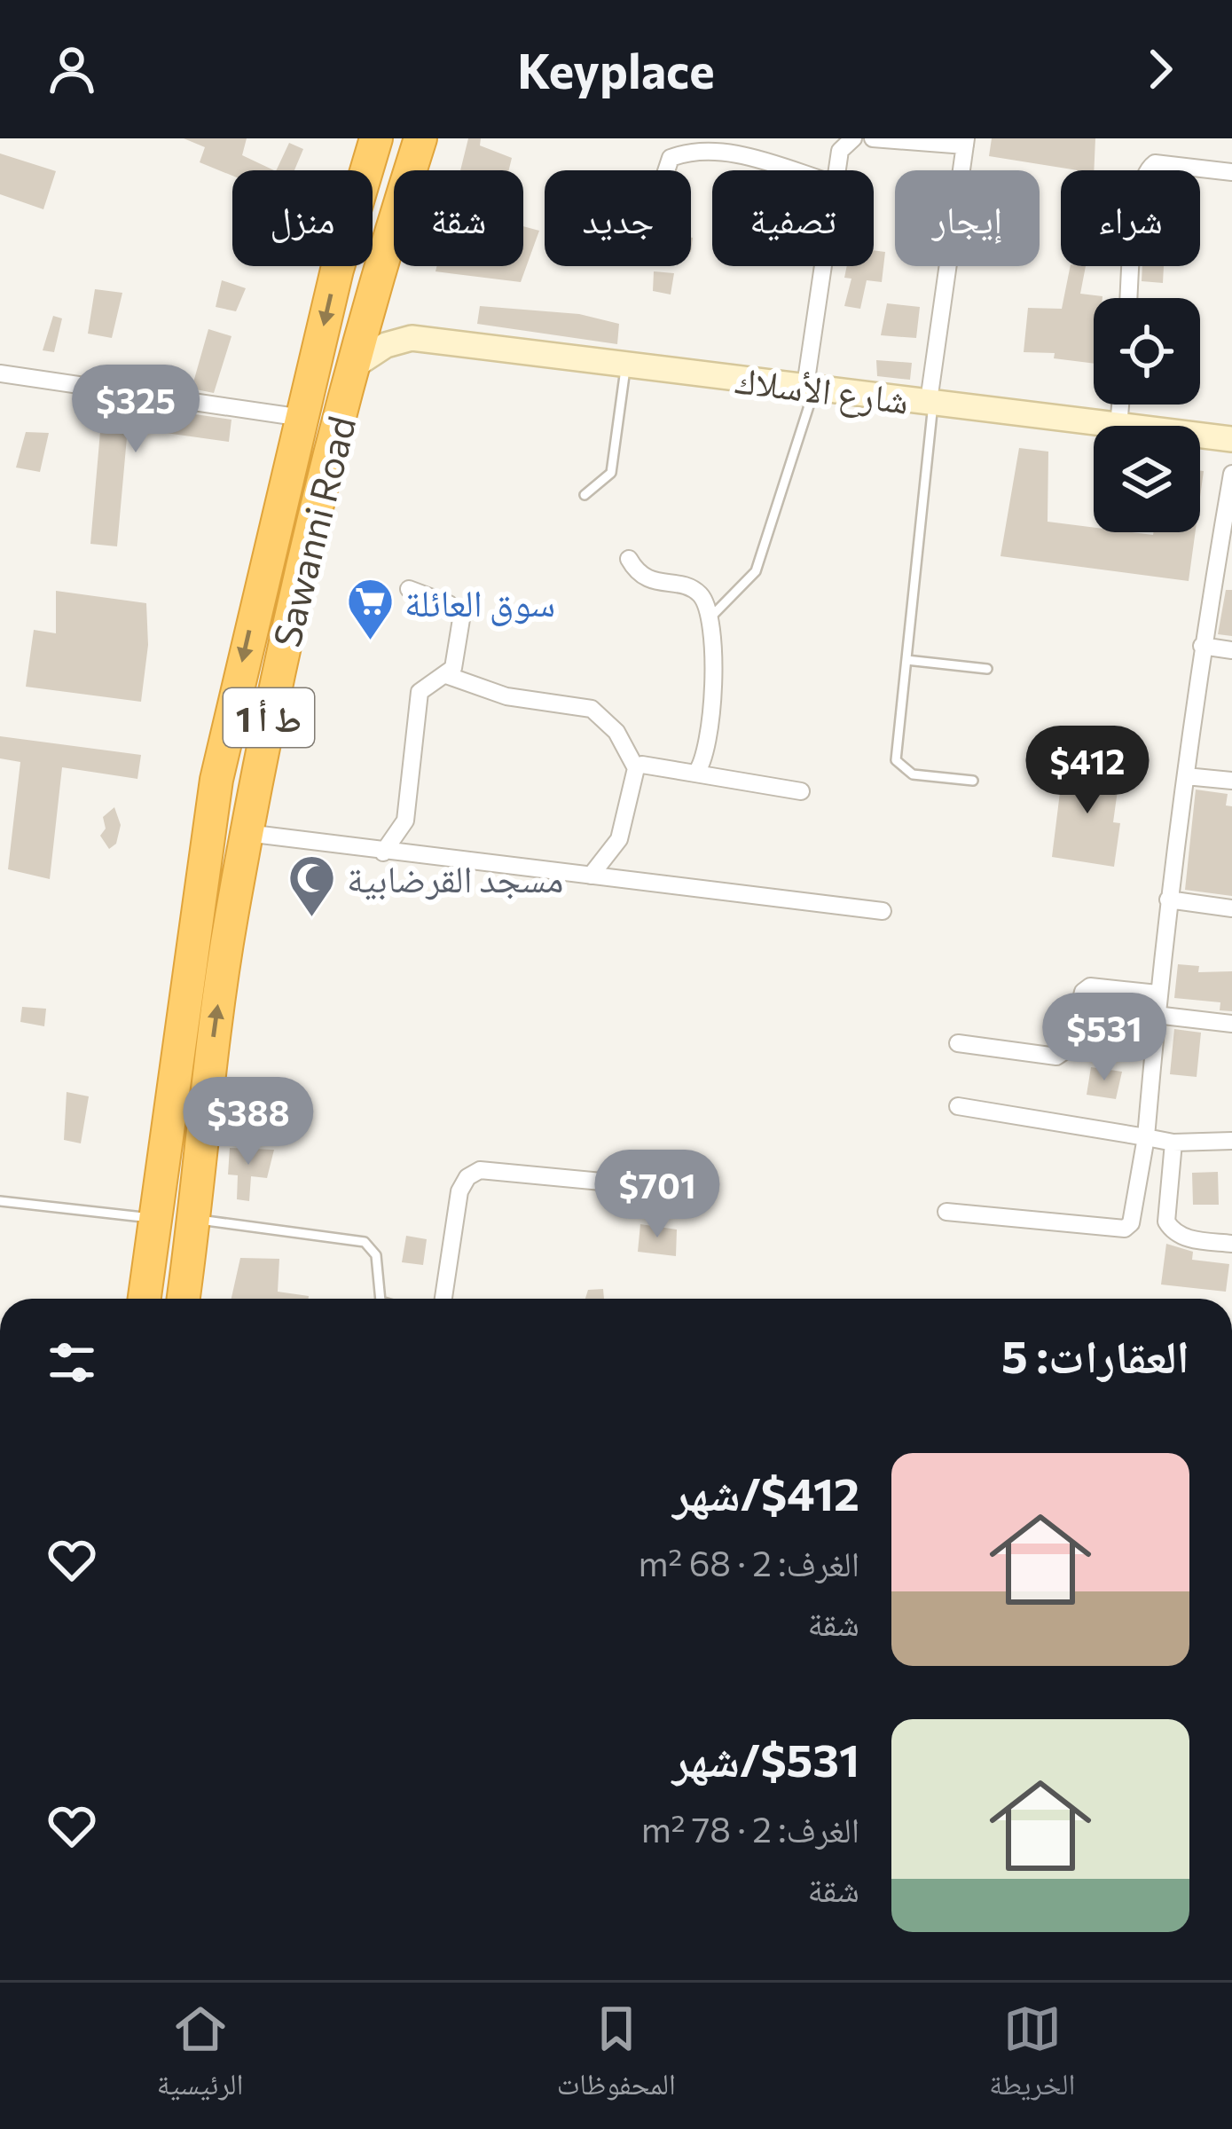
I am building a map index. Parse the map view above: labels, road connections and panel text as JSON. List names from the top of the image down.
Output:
{
  "streets": {
    "highway": ["Sawanni Road", "ط أ 1"],
    "street": ["شارع الأسلاك"]
  },
  "places": {
    "supermarket": ["سوق العائلة"],
    "mosque": ["مسجد القرضابية"]
  },
  "page": {
    "header": "Keyplace",
    "chip": [
      "شراء",
      "إيجار",
      "تصفية",
      "جديد",
      "شقة",
      "منزل"
    ],
    "price": [
      "$325",
      "$412",
      "$531",
      "$388",
      "$701"
    ],
    "heading": "العقارات: 5",
    "list": [
      {
        "name": "$412/شهر",
        "note": "الغرف: 2 · 68 m² · شقة"
      },
      {
        "name": "$531/شهر",
        "note": "الغرف: 2 · 78 m² · شقة"
      }
    ],
    "tabs": ["الخريطة", "المحفوظات", "الرئيسية"]
  }
}
